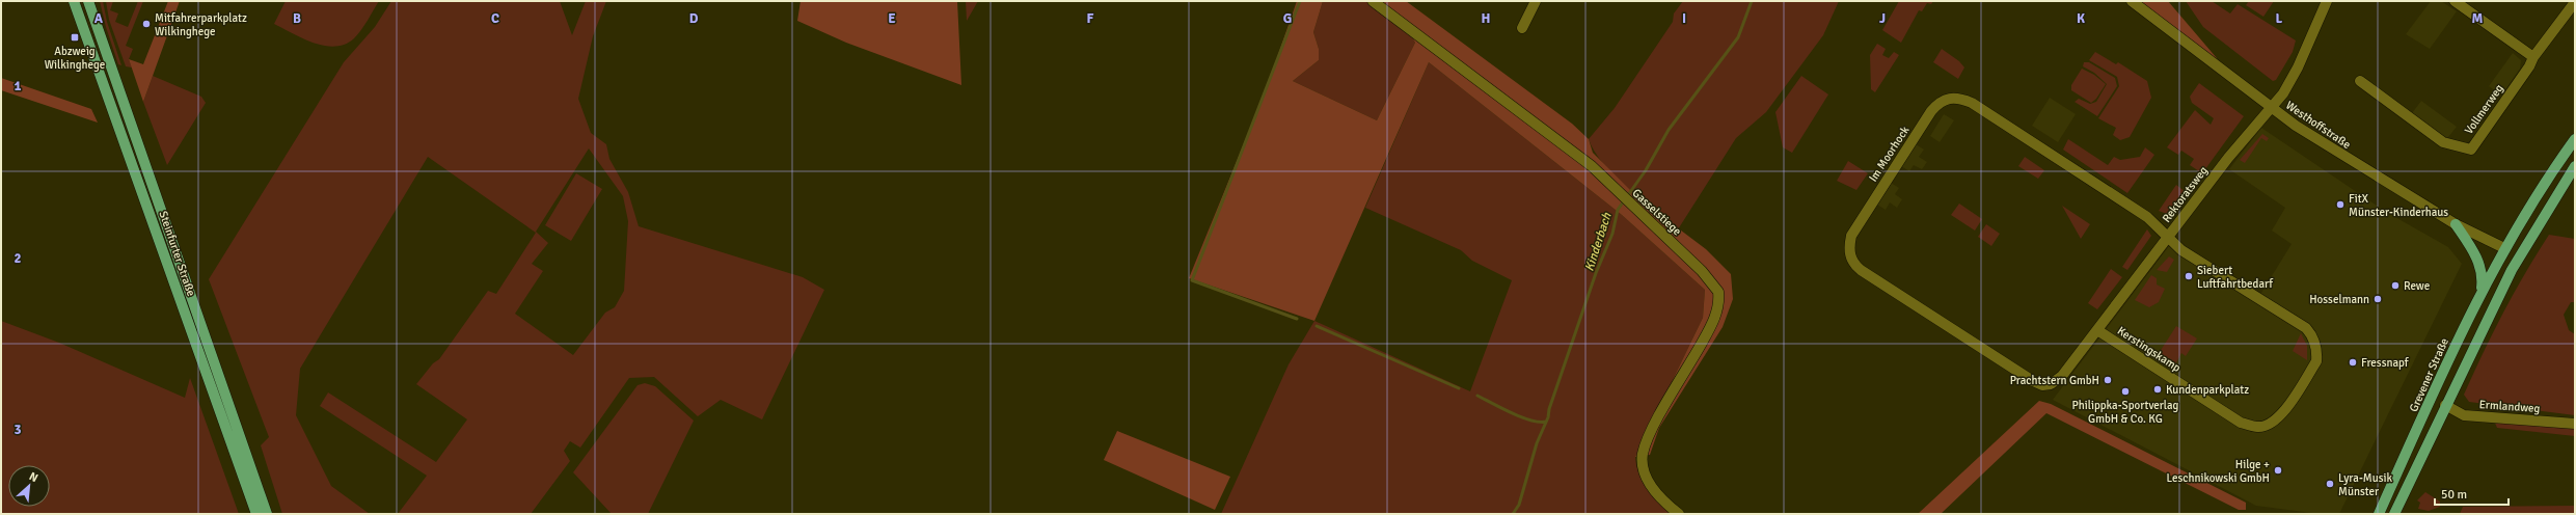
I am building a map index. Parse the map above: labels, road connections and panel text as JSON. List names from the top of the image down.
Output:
{
  "streets": {
    "main road": ["Steinfurter Straße", "Grevener Straße"],
    "street": [
      "Vollmerweg",
      "Westhoffstraße",
      "Im Moorhock",
      "Rektoratsweg",
      "Gasselstiege",
      "Kerstingskamp",
      "Ermlandweg"
    ]
  },
  "crossings": [
    ["Westhoffstraße", "Rektoratsweg"],
    ["Westhoffstraße", "Grevener Straße"],
    ["Im Moorhock", "Rektoratsweg"],
    ["Im Moorhock", "Kerstingskamp"],
    ["Rektoratsweg", "Kerstingskamp"]
  ],
  "water": ["Kinderbach"],
  "places": {
    "other": [
      "Mitfahrerparkplatz Wilkinghege",
      "FitX Münster-Kinderhaus",
      "Siebert Luftfahrtbedarf",
      "Rewe",
      "Hosselmann",
      "Fressnapf",
      "Prachtstern GmbH",
      "Kundenparkplatz",
      "Philippka-Sportverlag GmbH & Co. KG",
      "Hilge + Leschnikowski GmbH",
      "Lyra-Musik Münster"
    ],
    "transit": ["Abzweig Wilkinghege"]
  },
  "scale_bar": "50 m",
  "north": "top right",
  "grid": {
    "columns": [
      "A",
      "B",
      "C",
      "D",
      "E",
      "F",
      "G",
      "H",
      "I",
      "J",
      "K",
      "L",
      "M"
    ],
    "rows": ["1", "2", "3"]
  }
}
